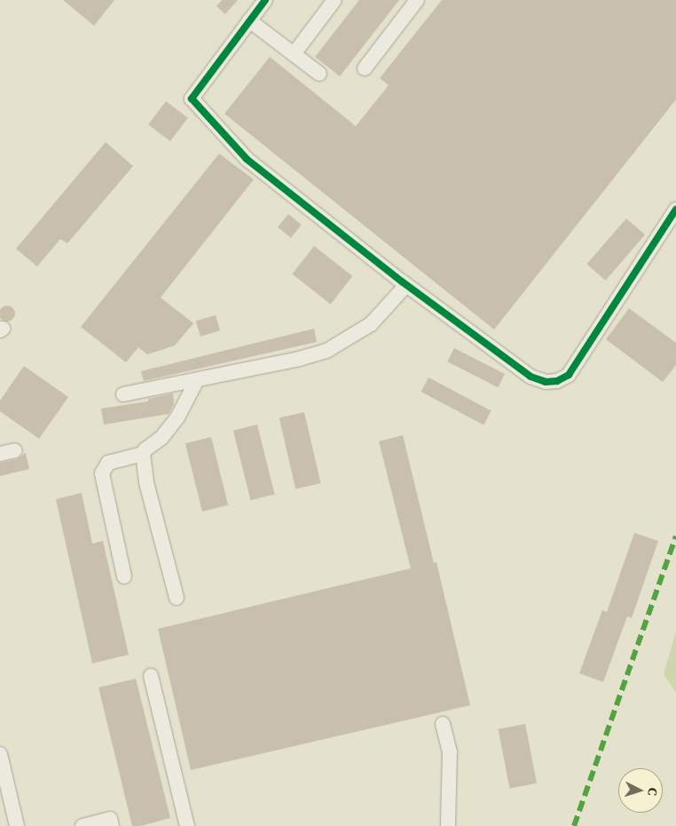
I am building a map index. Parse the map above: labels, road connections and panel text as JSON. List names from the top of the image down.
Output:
{
  "north": "right"
}
